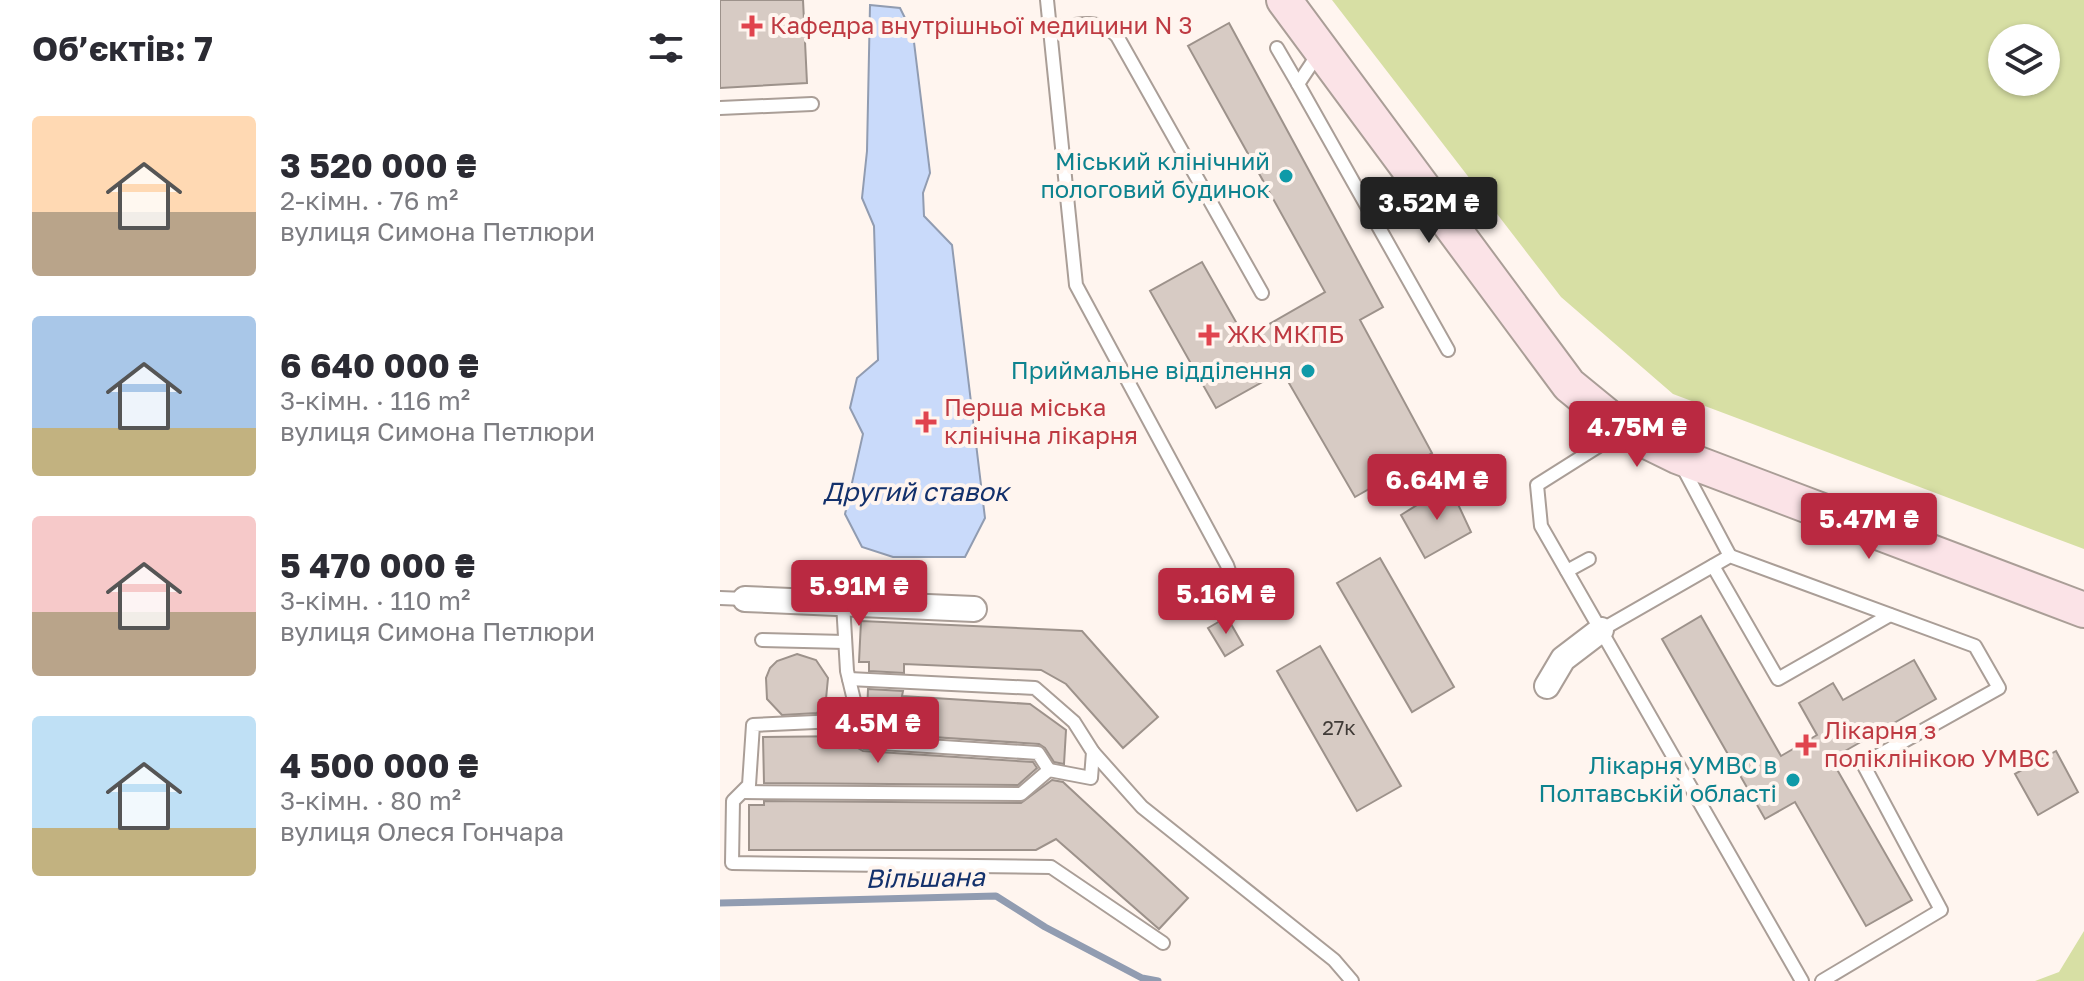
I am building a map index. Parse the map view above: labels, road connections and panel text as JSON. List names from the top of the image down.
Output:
{
  "water": ["Другий ставок", "Вільшана"],
  "places": {
    "health": [
      "Кафедра внутрішньої медицини N 3",
      "ЖК МКПБ",
      "Перша міська клінічна лікарня",
      "Лікарня з поліклінікою УМВС"
    ],
    "other": ["Міський клінічний пологовий будинок", "Приймальне відділення", "Лікарня УМВС в Полтавській області"]
  },
  "house_numbers": ["27к"],
  "page": {
    "heading": "Об’єктів: 7",
    "list": [
      {
        "name": "3 520 000 ₴",
        "note": "2-кімн. · 76 m² · вулиця Симона Петлюри"
      },
      {
        "name": "6 640 000 ₴",
        "note": "3-кімн. · 116 m² · вулиця Симона Петлюри"
      },
      {
        "name": "5 470 000 ₴",
        "note": "3-кімн. · 110 m² · вулиця Симона Петлюри"
      },
      {
        "name": "4 500 000 ₴",
        "note": "3-кімн. · 80 m² · вулиця Олеся Гончара"
      }
    ],
    "price": [
      "3.52M ₴",
      "4.75M ₴",
      "6.64M ₴",
      "5.47M ₴",
      "5.91M ₴",
      "5.16M ₴",
      "4.5M ₴"
    ]
  }
}
